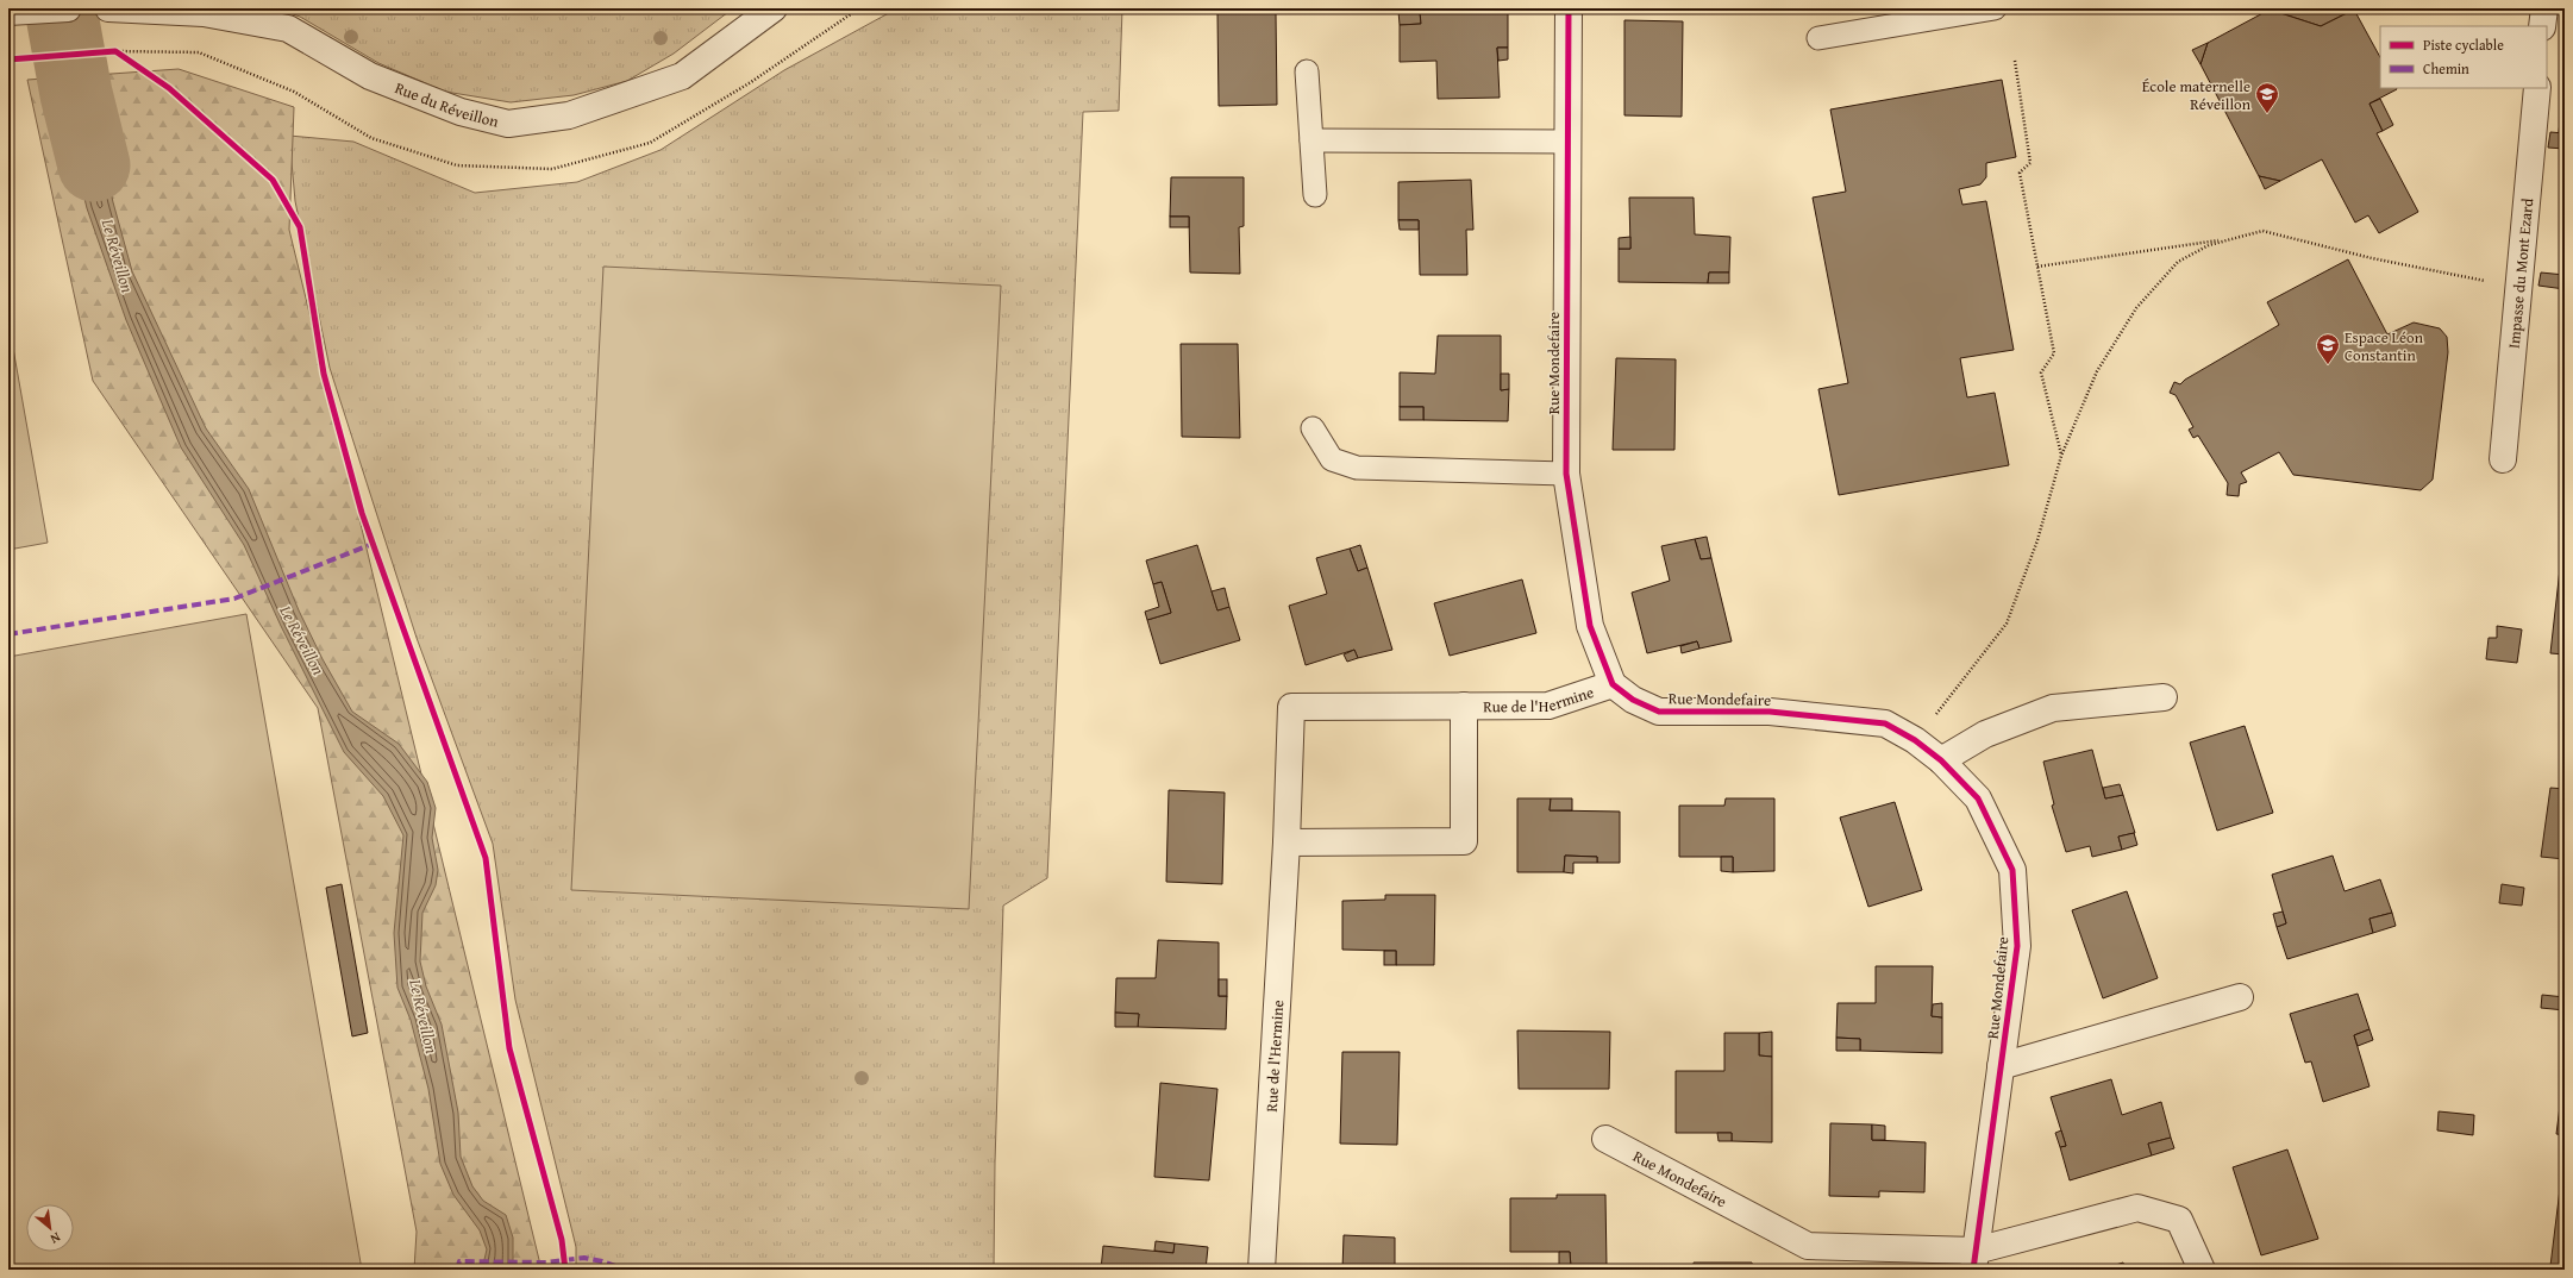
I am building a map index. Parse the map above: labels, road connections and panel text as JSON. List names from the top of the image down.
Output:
{
  "streets": {
    "street": [
      "Rue du Réveillon",
      "Impasse du Mont Ezard",
      "Rue Mondefaire",
      "Rue de l'Hermine"
    ]
  },
  "crossings": [
    ["Rue Mondefaire", "Rue de l'Hermine"]
  ],
  "water": ["Le Réveillon"],
  "places": {
    "school or university": ["École maternelle Réveillon", "Espace Léon Constantin"]
  },
  "legend": ["Piste cyclable", "Chemin"],
  "north": "bottom right"
}
